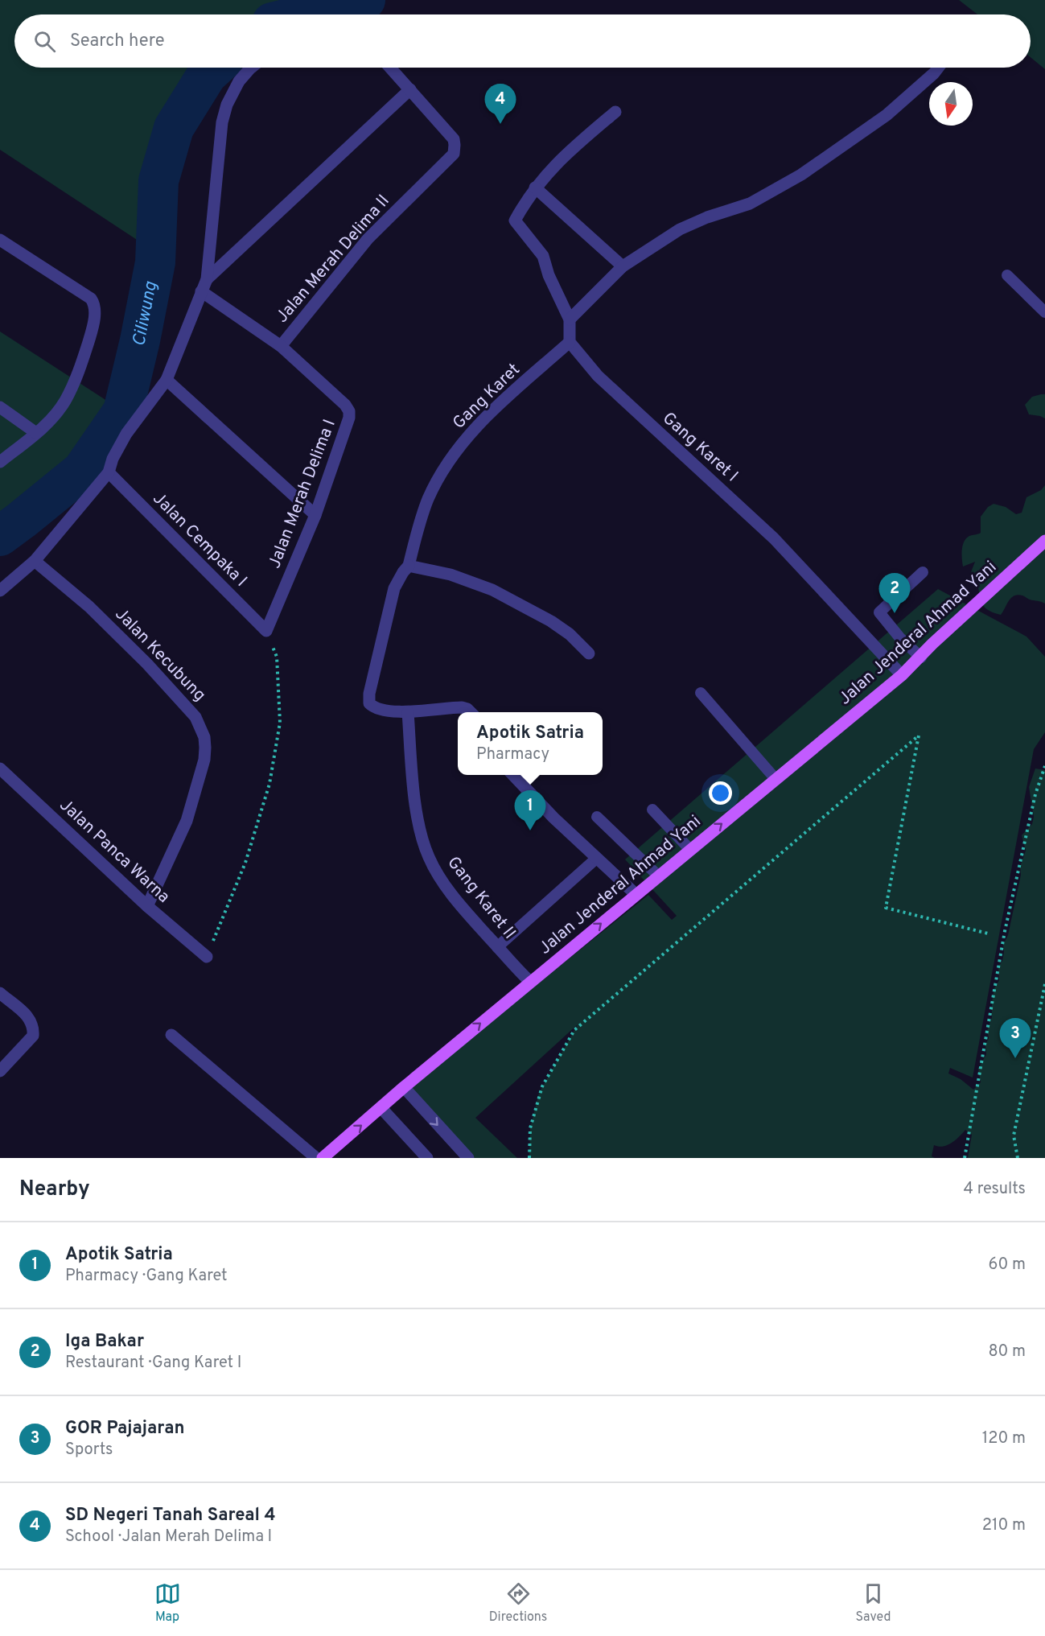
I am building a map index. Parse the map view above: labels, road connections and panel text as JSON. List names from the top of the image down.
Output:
{
  "streets": {
    "main road": ["Jalan Jenderal Ahmad Yani"],
    "street": [
      "Jalan Merah Delima II",
      "Gang Karet",
      "Gang Karet I",
      "Jalan Merah Delima I",
      "Jalan Cempaka I",
      "Jalan Kecubung",
      "Jalan Panca Warna",
      "Gang Karet II"
    ]
  },
  "crossings": [
    ["Jalan Merah Delima II", "Jalan Merah Delima I"],
    ["Gang Karet", "Gang Karet I"],
    ["Gang Karet", "Gang Karet II"],
    ["Gang Karet I", "Jalan Jenderal Ahmad Yani"],
    ["Jalan Merah Delima I", "Jalan Cempaka I"],
    ["Jalan Jenderal Ahmad Yani", "Gang Karet II"],
    ["Jalan Kecubung", "Jalan Panca Warna"]
  ],
  "one_way": ["Jalan Jenderal Ahmad Yani"],
  "water": ["Ciliwung"],
  "north": "bottom",
  "page": {
    "search": "Search here",
    "pins": [
      "4",
      "2",
      "1",
      "3"
    ],
    "popup": ["Apotik Satria", "Pharmacy"],
    "heading": ["Nearby", "4 results"],
    "list": [
      {
        "mark": "1",
        "name": "Apotik Satria",
        "note": "Pharmacy · Gang Karet",
        "value": "60 m"
      },
      {
        "mark": "2",
        "name": "Iga Bakar",
        "note": "Restaurant · Gang Karet I",
        "value": "80 m"
      },
      {
        "mark": "3",
        "name": "GOR Pajajaran",
        "note": "Sports",
        "value": "120 m"
      },
      {
        "mark": "4",
        "name": "SD Negeri Tanah Sareal 4",
        "note": "School · Jalan Merah Delima I",
        "value": "210 m"
      }
    ],
    "nav": ["Map", "Directions", "Saved"]
  }
}
